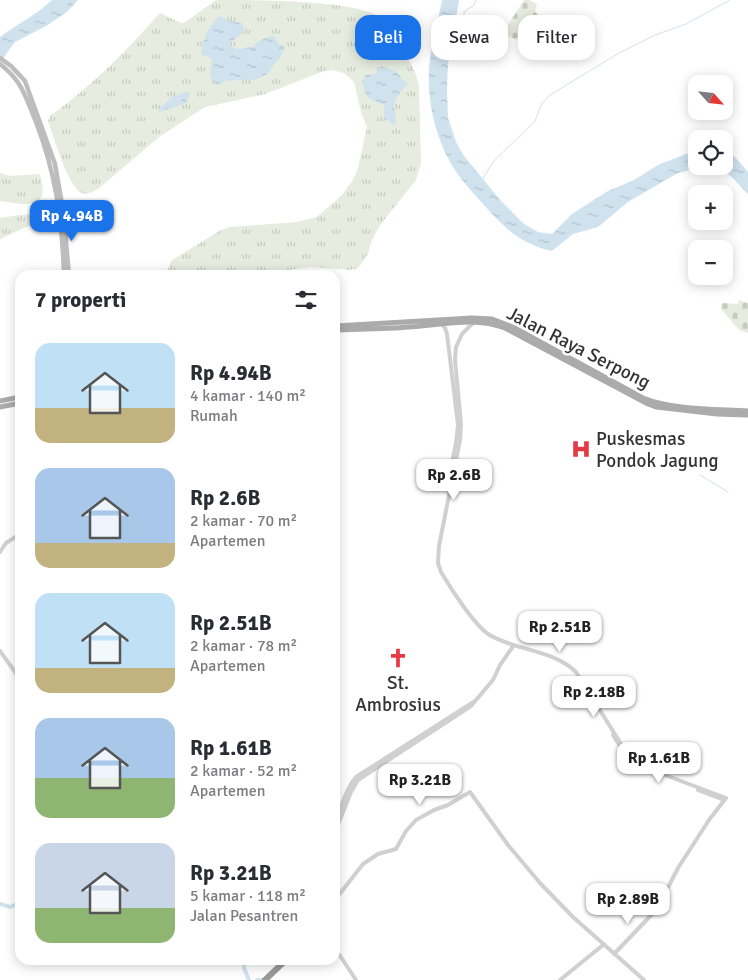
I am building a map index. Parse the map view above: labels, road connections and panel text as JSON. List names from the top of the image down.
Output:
{
  "streets": {
    "main road": ["Jalan Raya Serpong"]
  },
  "places": {
    "hospital": ["Puskesmas Pondok Jagung"],
    "church": ["St. Ambrosius"]
  },
  "north": "bottom right",
  "page": {
    "chip": ["Beli", "Sewa", "Filter"],
    "map_buttons": ["+", "−"],
    "price": [
      "Rp 4.94B",
      "Rp 2.6B",
      "Rp 2.51B",
      "Rp 2.18B",
      "Rp 1.61B",
      "Rp 3.21B",
      "Rp 2.89B"
    ],
    "heading": "7 properti",
    "list": [
      {
        "name": "Rp 4.94B",
        "note": "4 kamar · 140 m² · Rumah"
      },
      {
        "name": "Rp 2.6B",
        "note": "2 kamar · 70 m² · Apartemen"
      },
      {
        "name": "Rp 2.51B",
        "note": "2 kamar · 78 m² · Apartemen"
      },
      {
        "name": "Rp 1.61B",
        "note": "2 kamar · 52 m² · Apartemen"
      },
      {
        "name": "Rp 3.21B",
        "note": "5 kamar · 118 m² · Jalan Pesantren"
      }
    ]
  }
}
